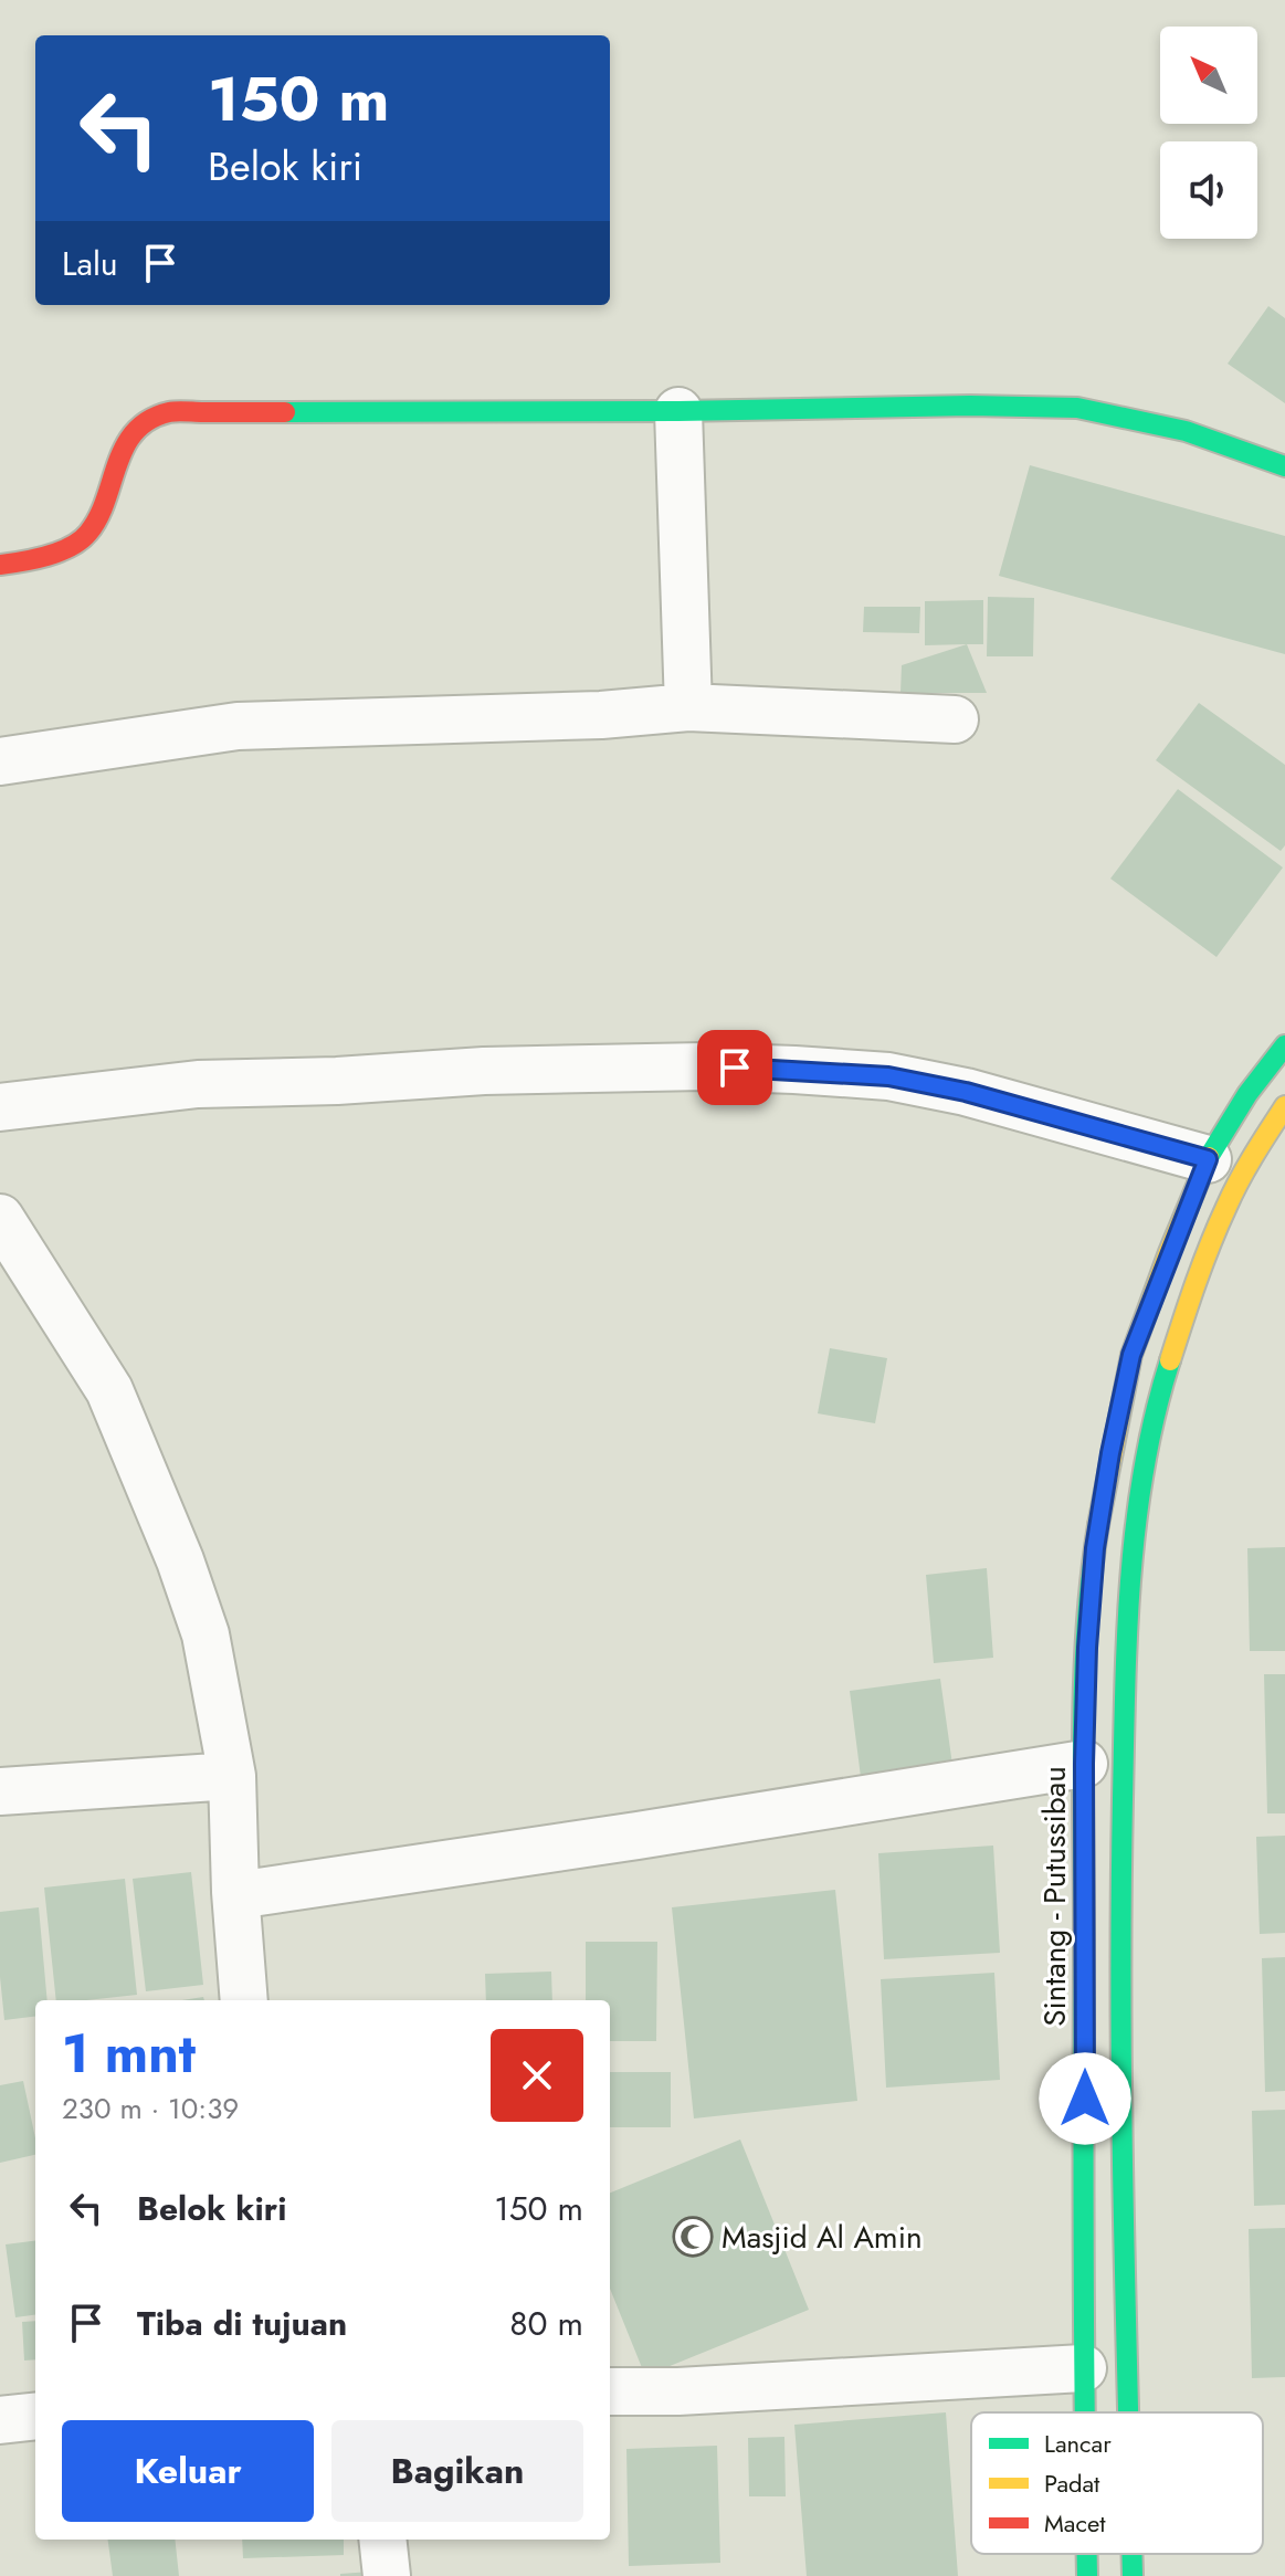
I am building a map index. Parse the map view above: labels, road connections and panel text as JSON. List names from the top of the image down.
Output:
{
  "streets": {
    "main road": ["Sintang - Putussibau"]
  },
  "places": {
    "mosque": ["Masjid Al Amin"]
  },
  "legend": ["Lancar", "Padat", "Macet"],
  "north": "top left",
  "page": {
    "turn": ["150 m", "Belok kiri"],
    "then": "Lalu",
    "heading": ["1 mnt", "230 m · 10:39"],
    "list": [
      {
        "name": "Belok kiri",
        "value": "150 m"
      },
      {
        "name": "Tiba di tujuan",
        "value": "80 m"
      }
    ],
    "buttons": ["Keluar", "Bagikan"]
  }
}
